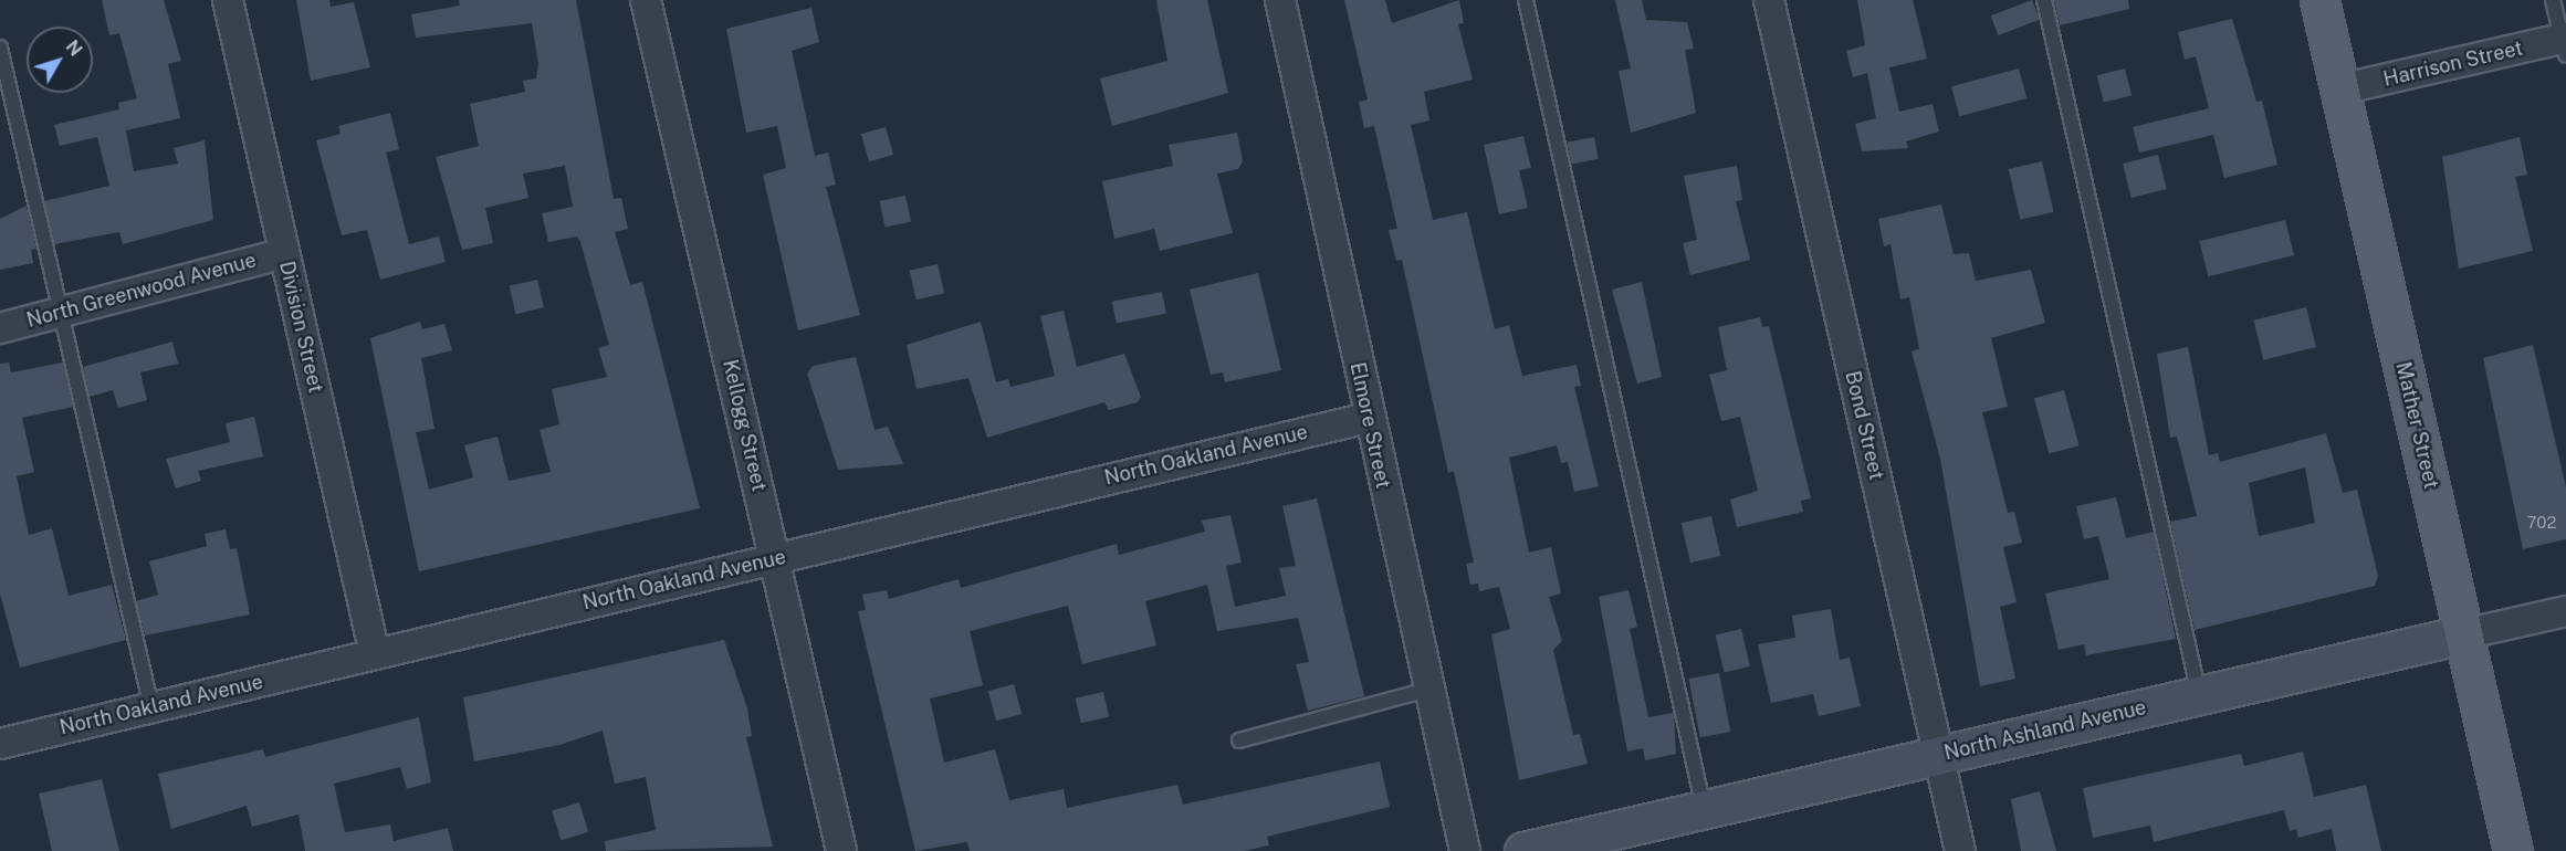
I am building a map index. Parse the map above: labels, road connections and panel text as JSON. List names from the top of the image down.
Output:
{
  "streets": {
    "main road": ["Mather Street"],
    "street": [
      "Harrison Street",
      "North Greenwood Avenue",
      "Division Street",
      "Kellogg Street",
      "Elmore Street",
      "Bond Street",
      "North Oakland Avenue",
      "North Ashland Avenue"
    ]
  },
  "crossings": [
    ["Harrison Street", "Mather Street"],
    ["North Greenwood Avenue", "Division Street"],
    ["Division Street", "North Oakland Avenue"],
    ["Kellogg Street", "North Oakland Avenue"],
    ["Elmore Street", "North Oakland Avenue"],
    ["Bond Street", "North Ashland Avenue"],
    ["Mather Street", "North Ashland Avenue"]
  ],
  "house_numbers": ["702"],
  "north": "top right"
}
